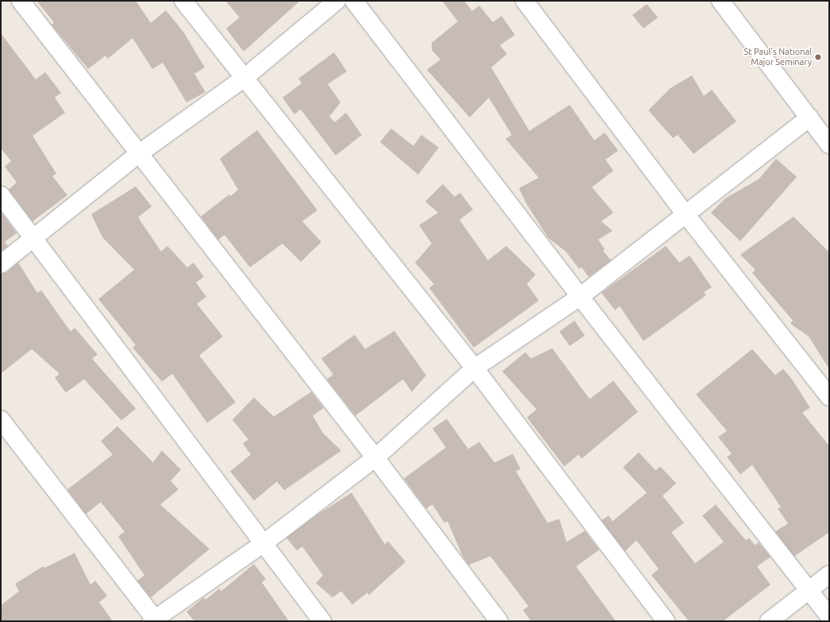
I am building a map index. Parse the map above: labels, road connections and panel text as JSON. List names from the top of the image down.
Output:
{
  "places": ["St Paul's National Major Seminary"]
}
